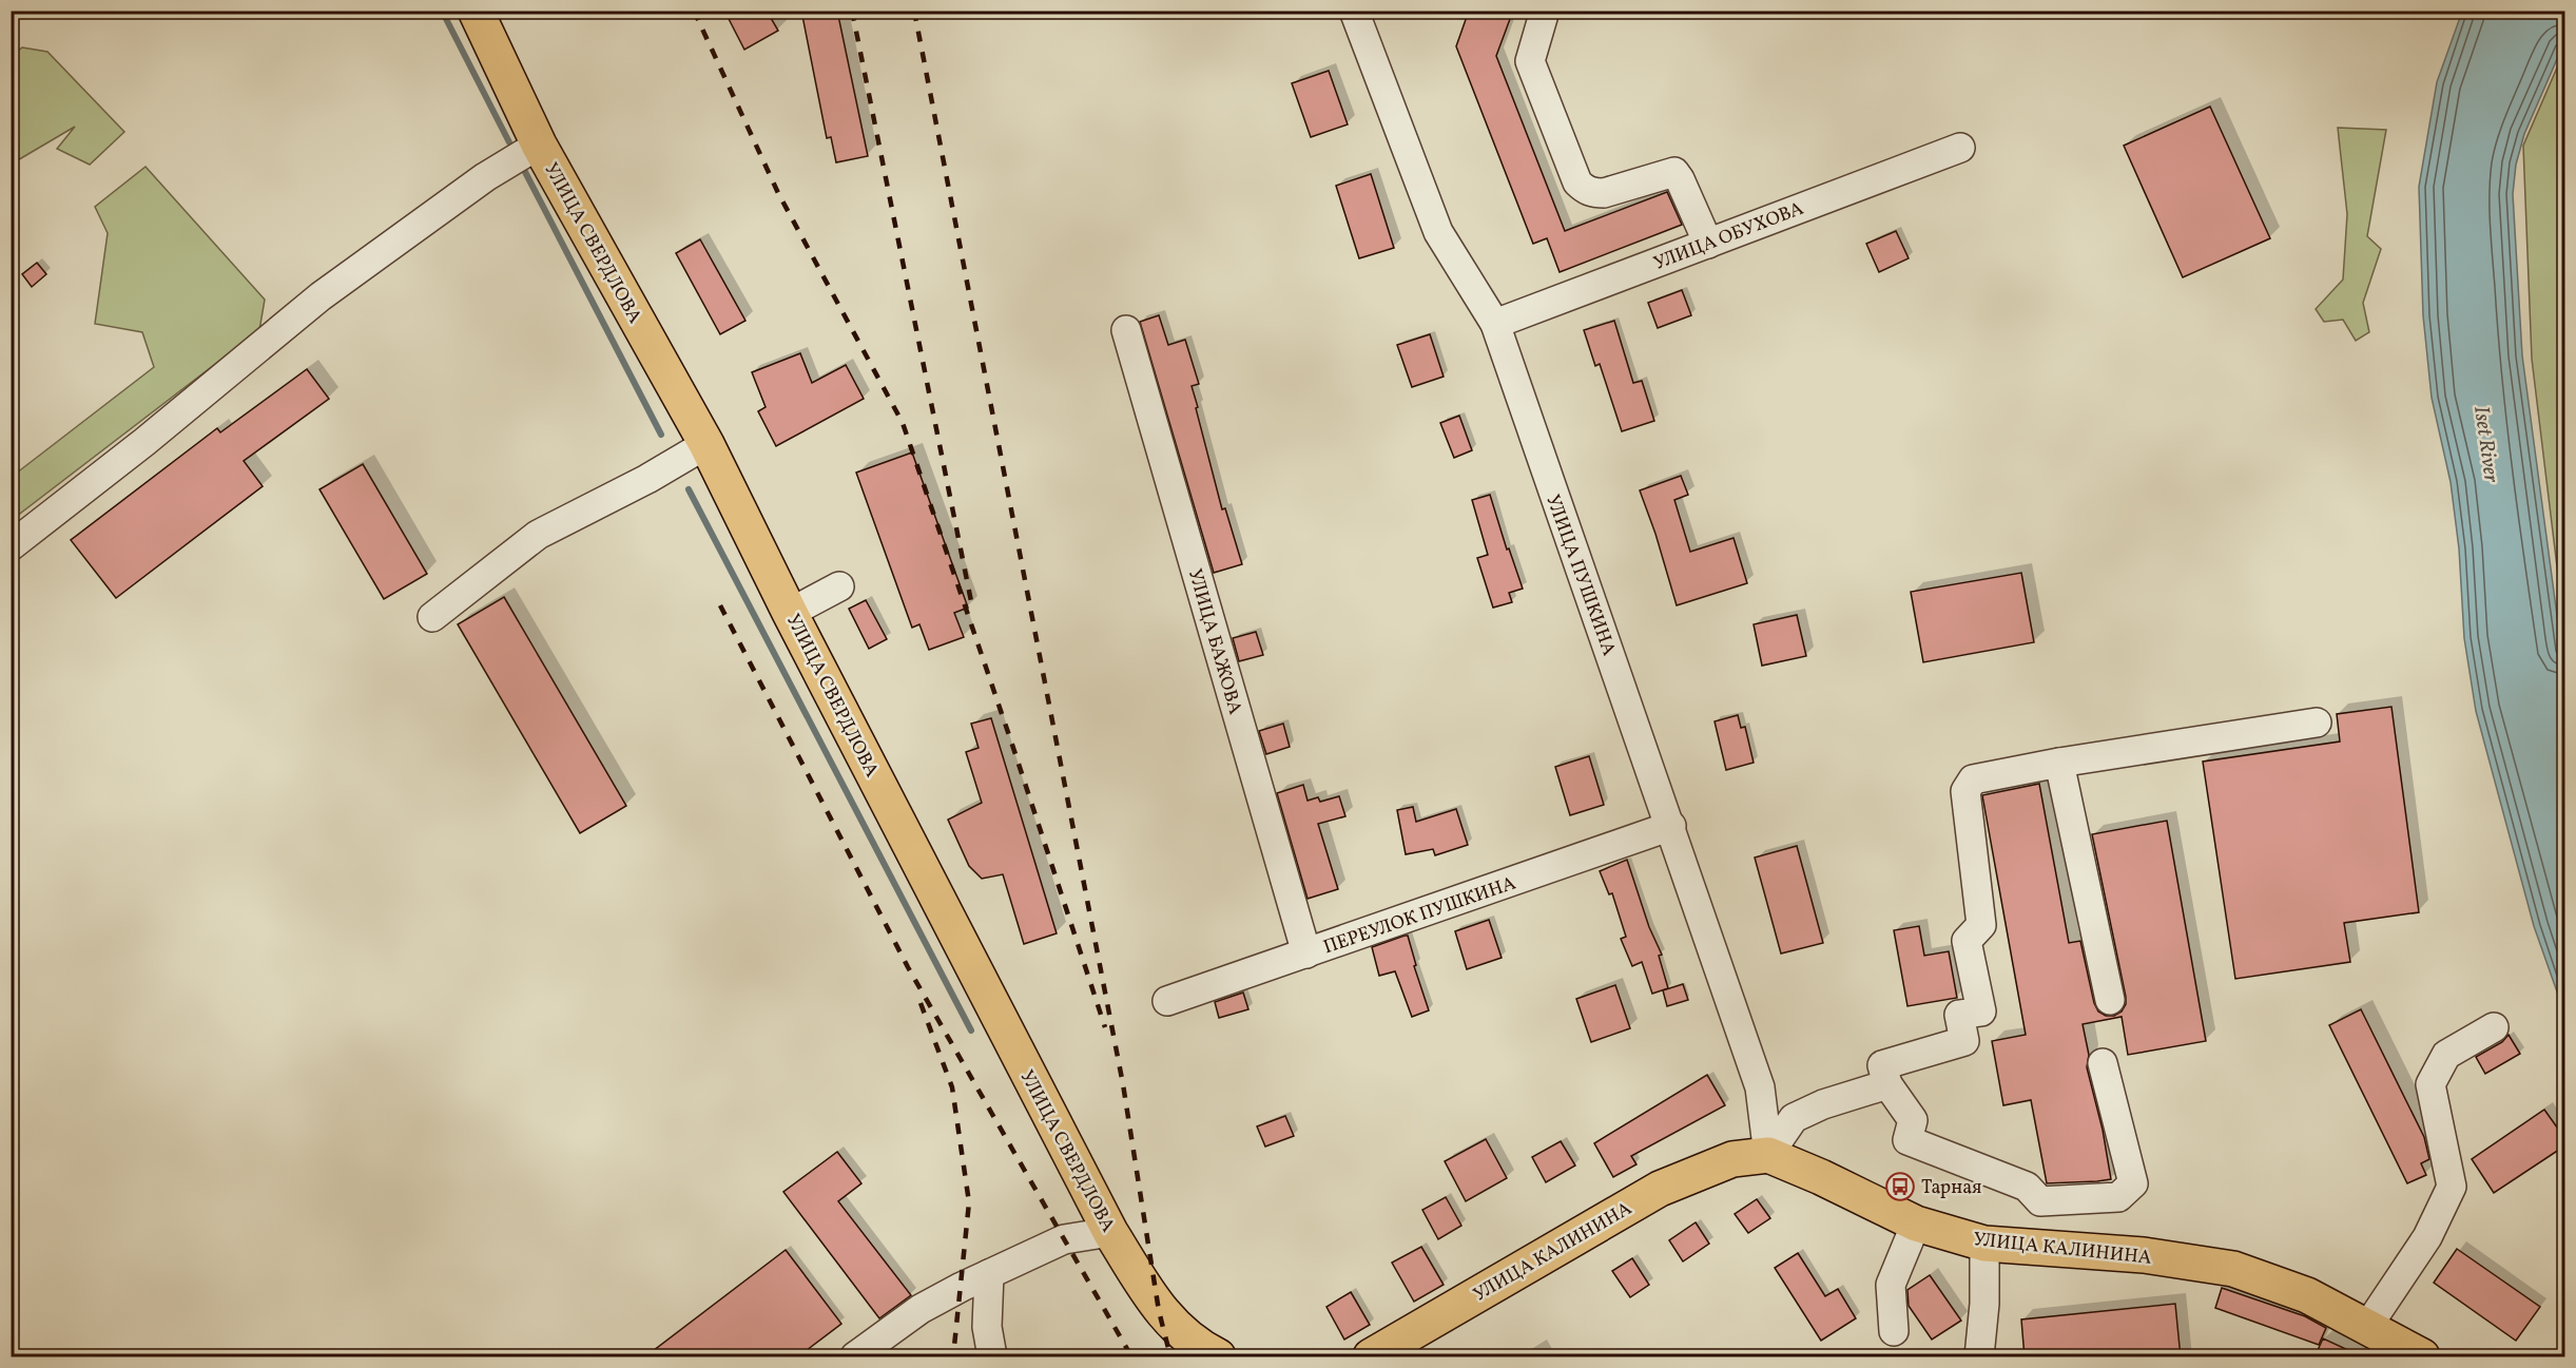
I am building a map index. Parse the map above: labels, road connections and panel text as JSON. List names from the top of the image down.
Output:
{
  "streets": {
    "main road": ["УЛИЦА СВЕРДЛОВА", "УЛИЦА КАЛИНИНА"],
    "street": [
      "УЛИЦА ОБУХОВА",
      "УЛИЦА ПУШКИНА",
      "УЛИЦА БАЖОВА",
      "ПЕРЕУЛОК ПУШКИНА"
    ]
  },
  "crossings": [
    ["УЛИЦА ОБУХОВА", "УЛИЦА ПУШКИНА"],
    ["УЛИЦА ПУШКИНА", "ПЕРЕУЛОК ПУШКИНА"],
    ["УЛИЦА ПУШКИНА", "УЛИЦА КАЛИНИНА"],
    ["УЛИЦА БАЖОВА", "ПЕРЕУЛОК ПУШКИНА"]
  ],
  "water": ["Iset River"],
  "places": {
    "bus stop": ["Тарная"]
  }
}
